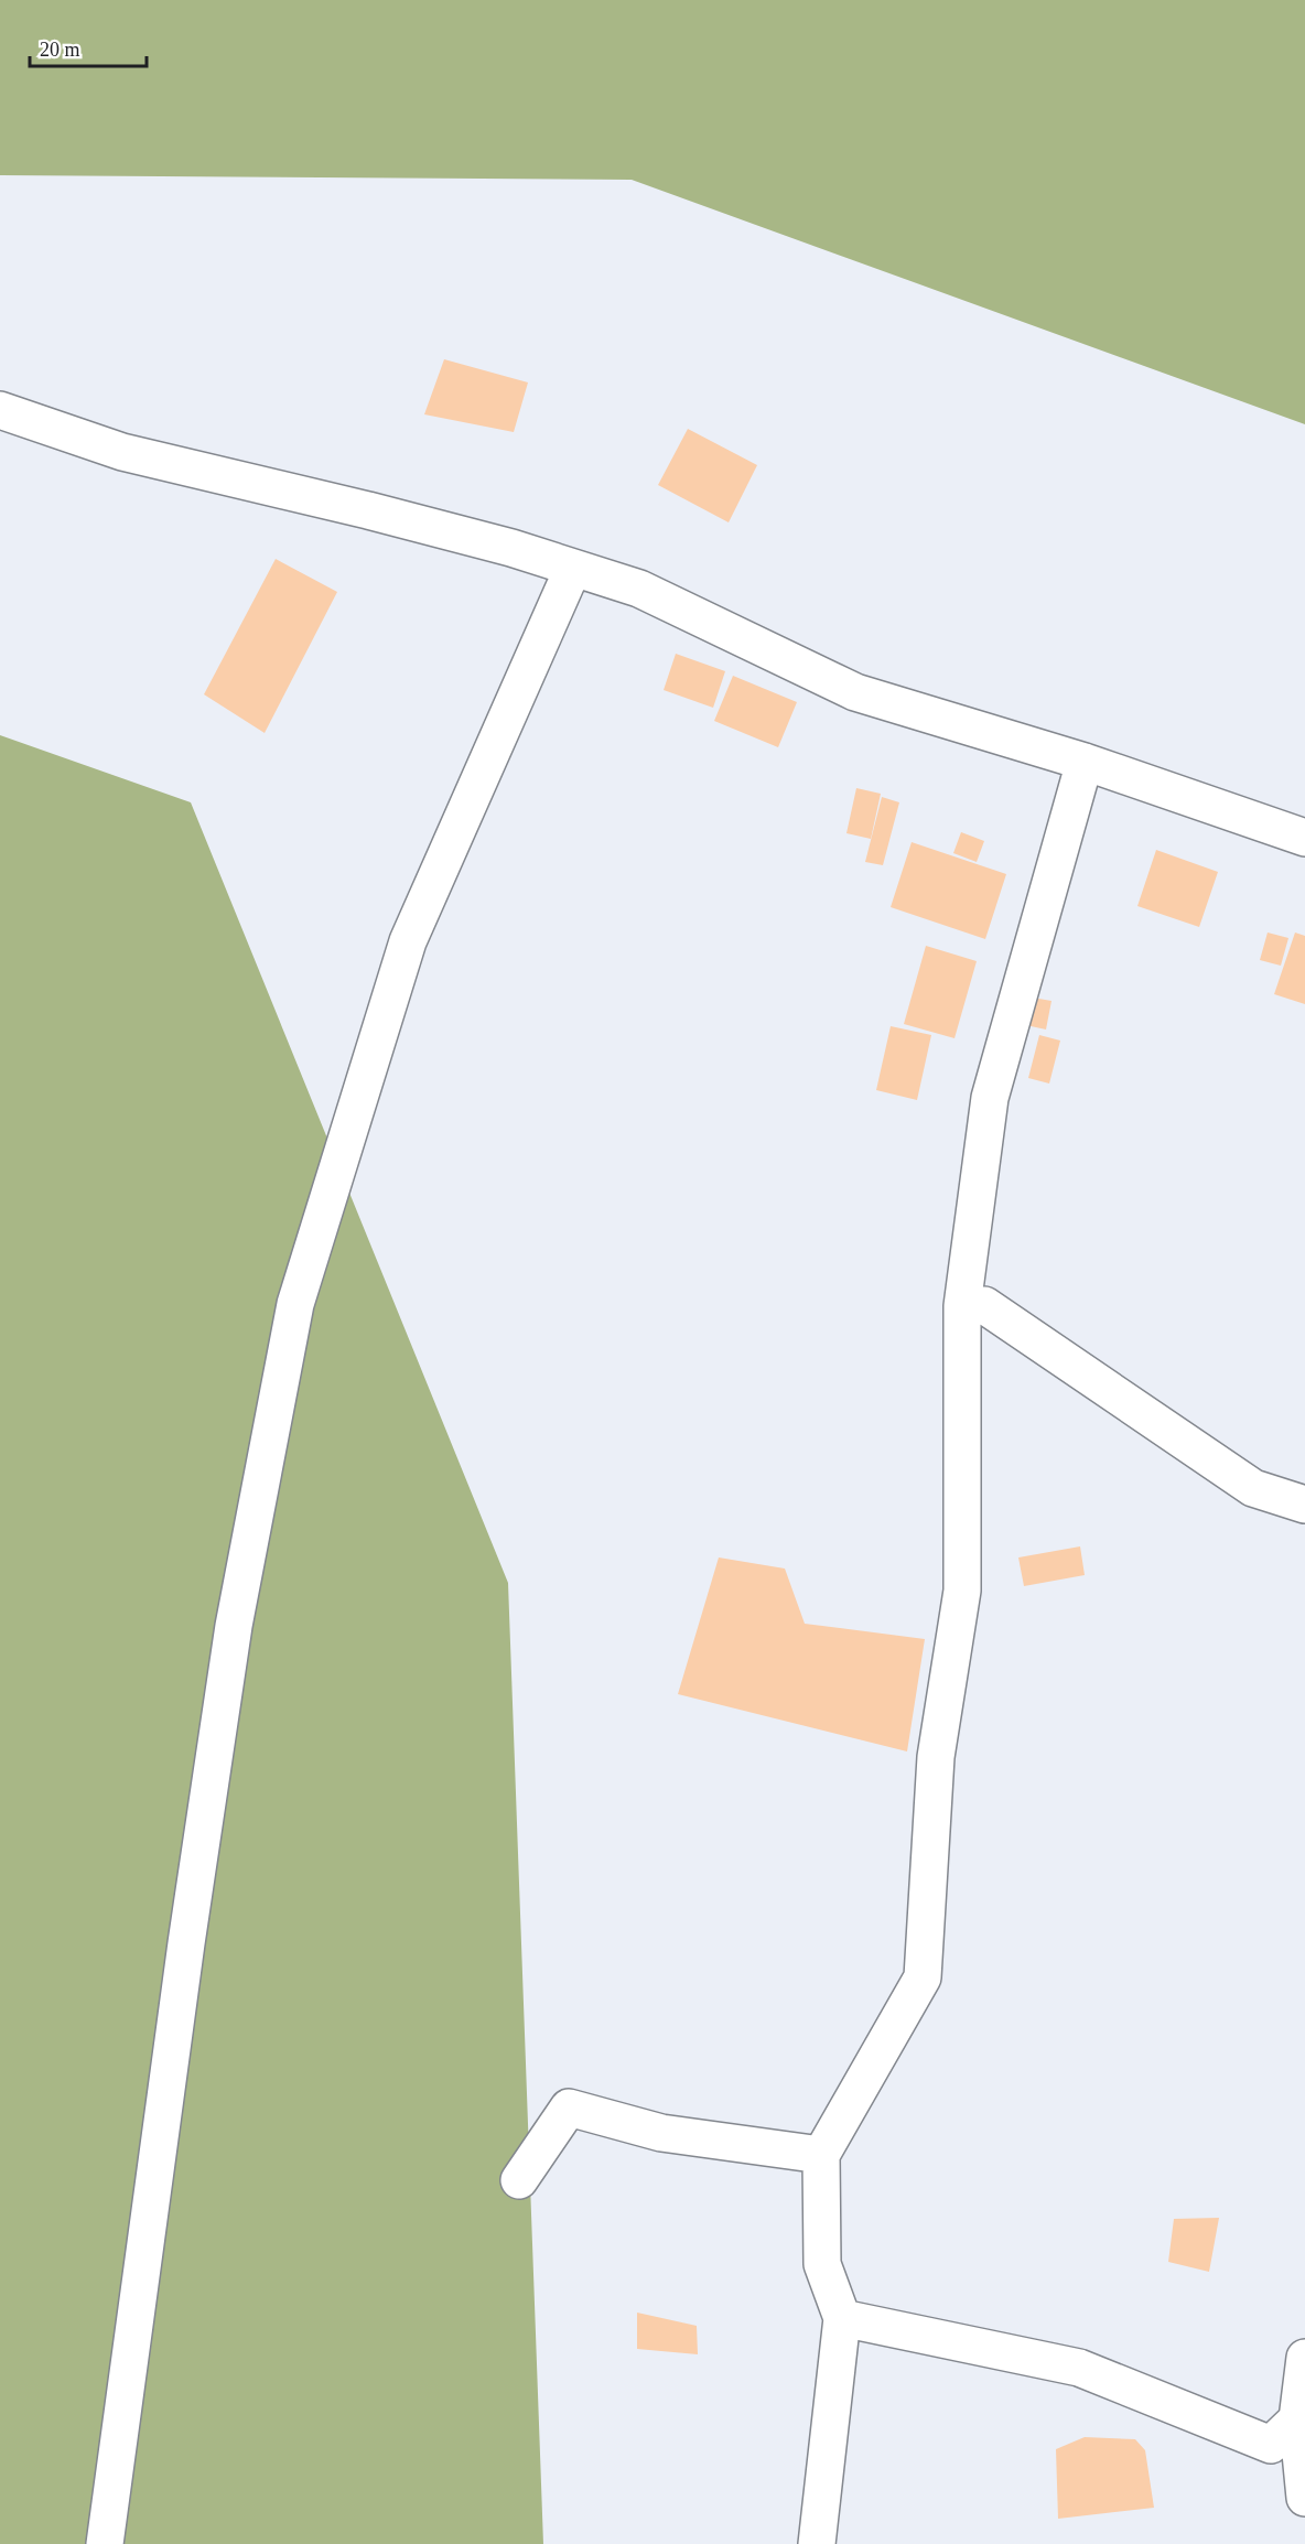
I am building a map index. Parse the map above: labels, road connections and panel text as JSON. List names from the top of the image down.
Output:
{
  "scale_bar": "20 m"
}
